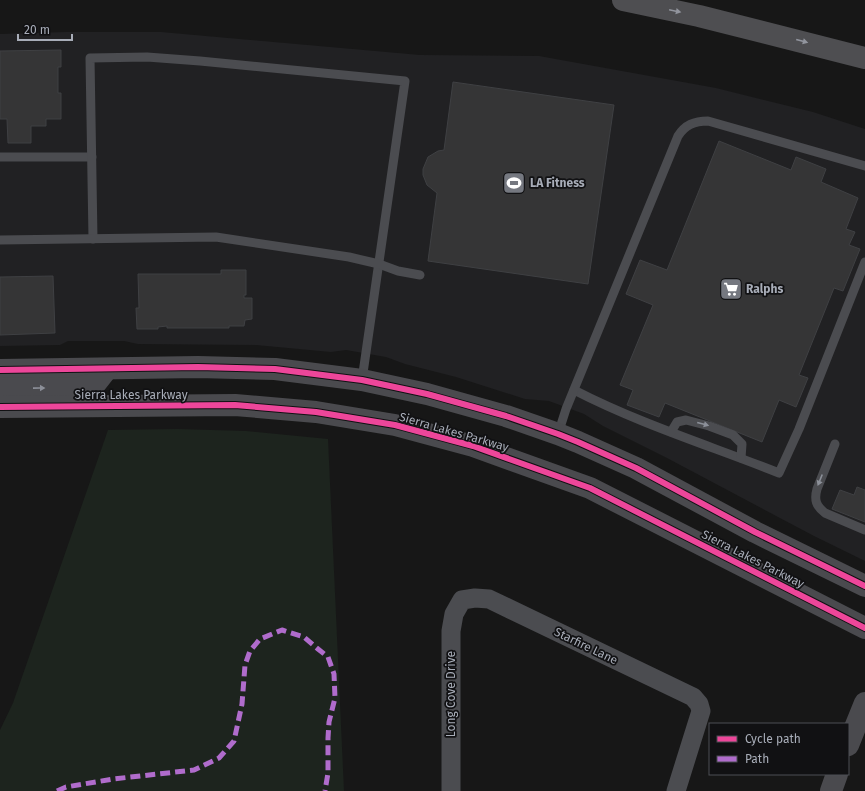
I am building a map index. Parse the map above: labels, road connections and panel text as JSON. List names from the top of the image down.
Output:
{
  "streets": {
    "street": ["Sierra Lakes Parkway", "Starfire Lane", "Long Cove Drive"]
  },
  "crossings": [
    ["Starfire Lane", "Long Cove Drive"]
  ],
  "places": {
    "sports": ["LA Fitness"],
    "supermarket": ["Ralphs"]
  },
  "legend": ["Cycle path", "Path"],
  "scale_bar": "20 m"
}
